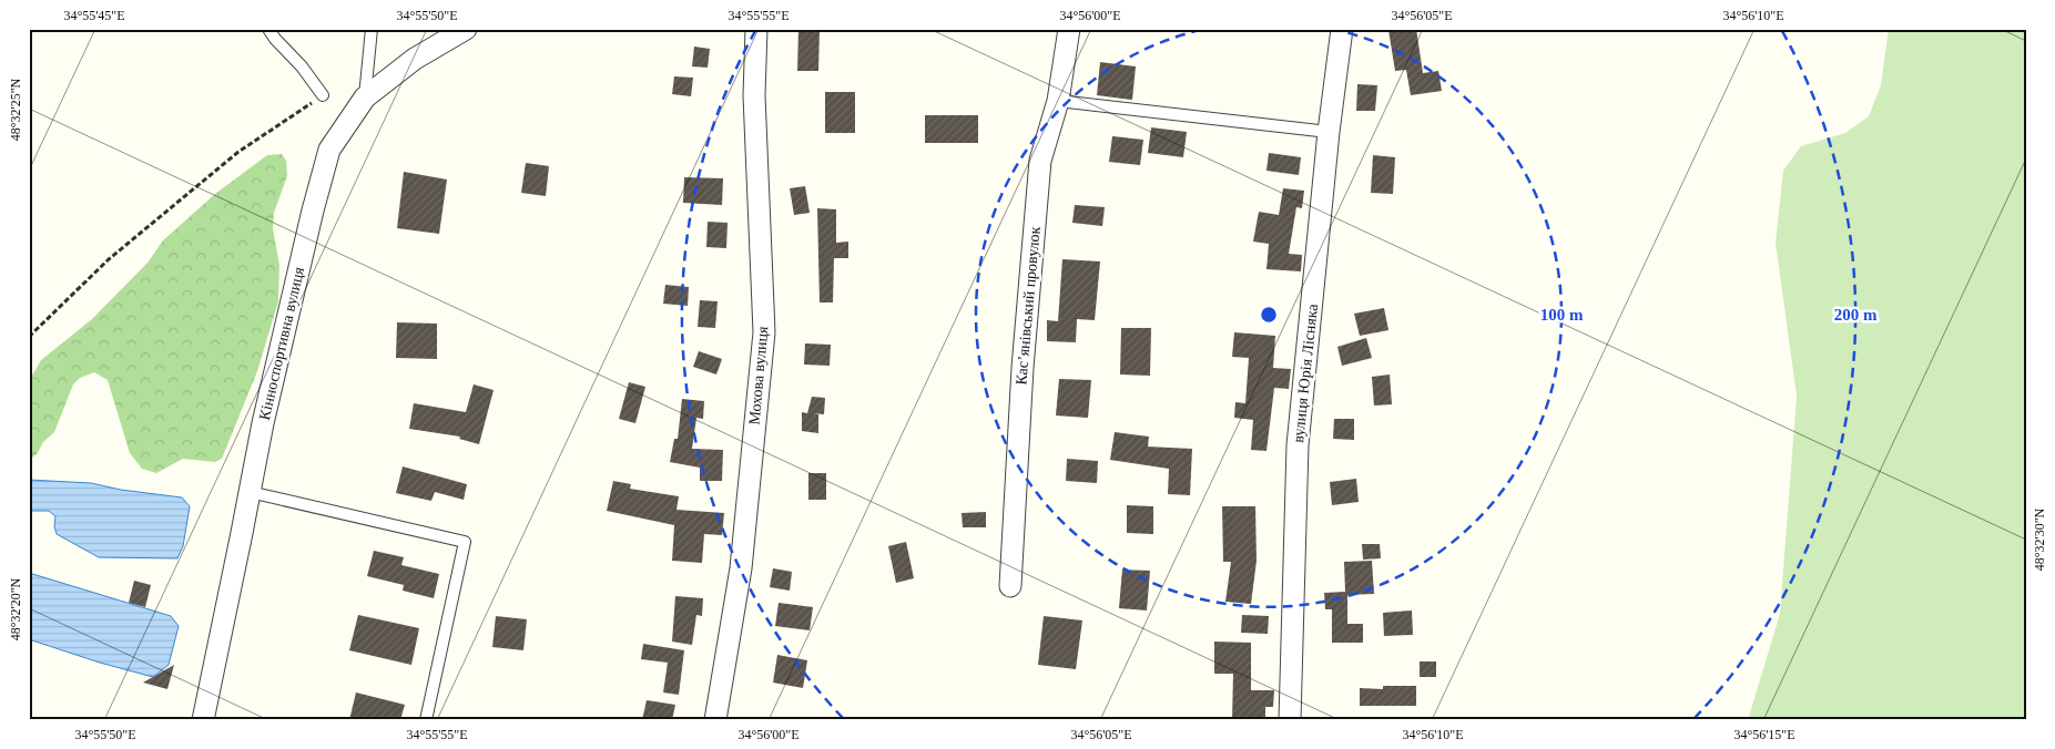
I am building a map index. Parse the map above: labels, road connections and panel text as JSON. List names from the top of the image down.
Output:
{
  "streets": {
    "street": [
      "Касʼянівський провулок",
      "Кінноспортивна вулиця",
      "вулиця Юрія Лісняка",
      "Мохова вулиця"
    ]
  },
  "coordinates": [
    "34°55'45\"E",
    "34°55'50\"E",
    "34°55'55\"E",
    "34°56'00\"E",
    "34°56'05\"E",
    "34°56'10\"E",
    "48°32'25\"N",
    "48°32'30\"N",
    "48°32'20\"N",
    "34°56'15\"E"
  ],
  "rings": ["100 m", "200 m"]
}
